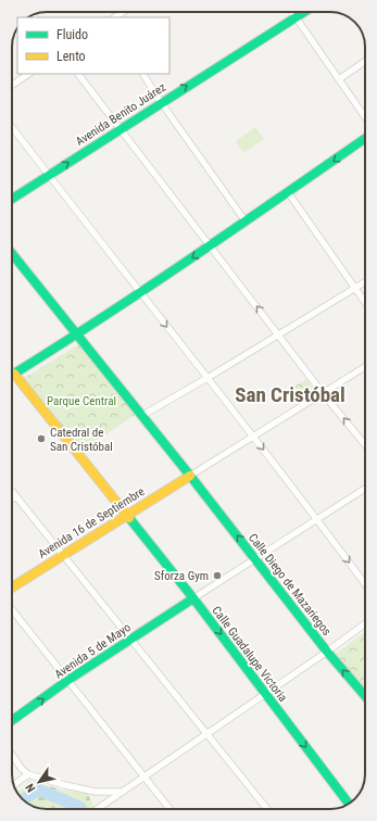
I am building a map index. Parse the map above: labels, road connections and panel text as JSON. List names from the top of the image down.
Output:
{
  "streets": {
    "street": [
      "Avenida Benito Juárez",
      "Avenida 16 de Septiembre",
      "Calle Diego de Mazariegos",
      "Avenida 5 de Mayo",
      "Calle Guadalupe Victoria"
    ]
  },
  "crossings": [
    ["Avenida 16 de Septiembre", "Calle Diego de Mazariegos"],
    ["Avenida 16 de Septiembre", "Calle Guadalupe Victoria"],
    ["Avenida 5 de Mayo", "Calle Guadalupe Victoria"]
  ],
  "one_way": ["Avenida Benito Juárez"],
  "districts": ["San Cristóbal"],
  "parks": ["Parque Central"],
  "places": ["Catedral de San Cristóbal", "Sforza Gym"],
  "legend": ["Fluido", "Lento"],
  "north": "bottom left"
}
